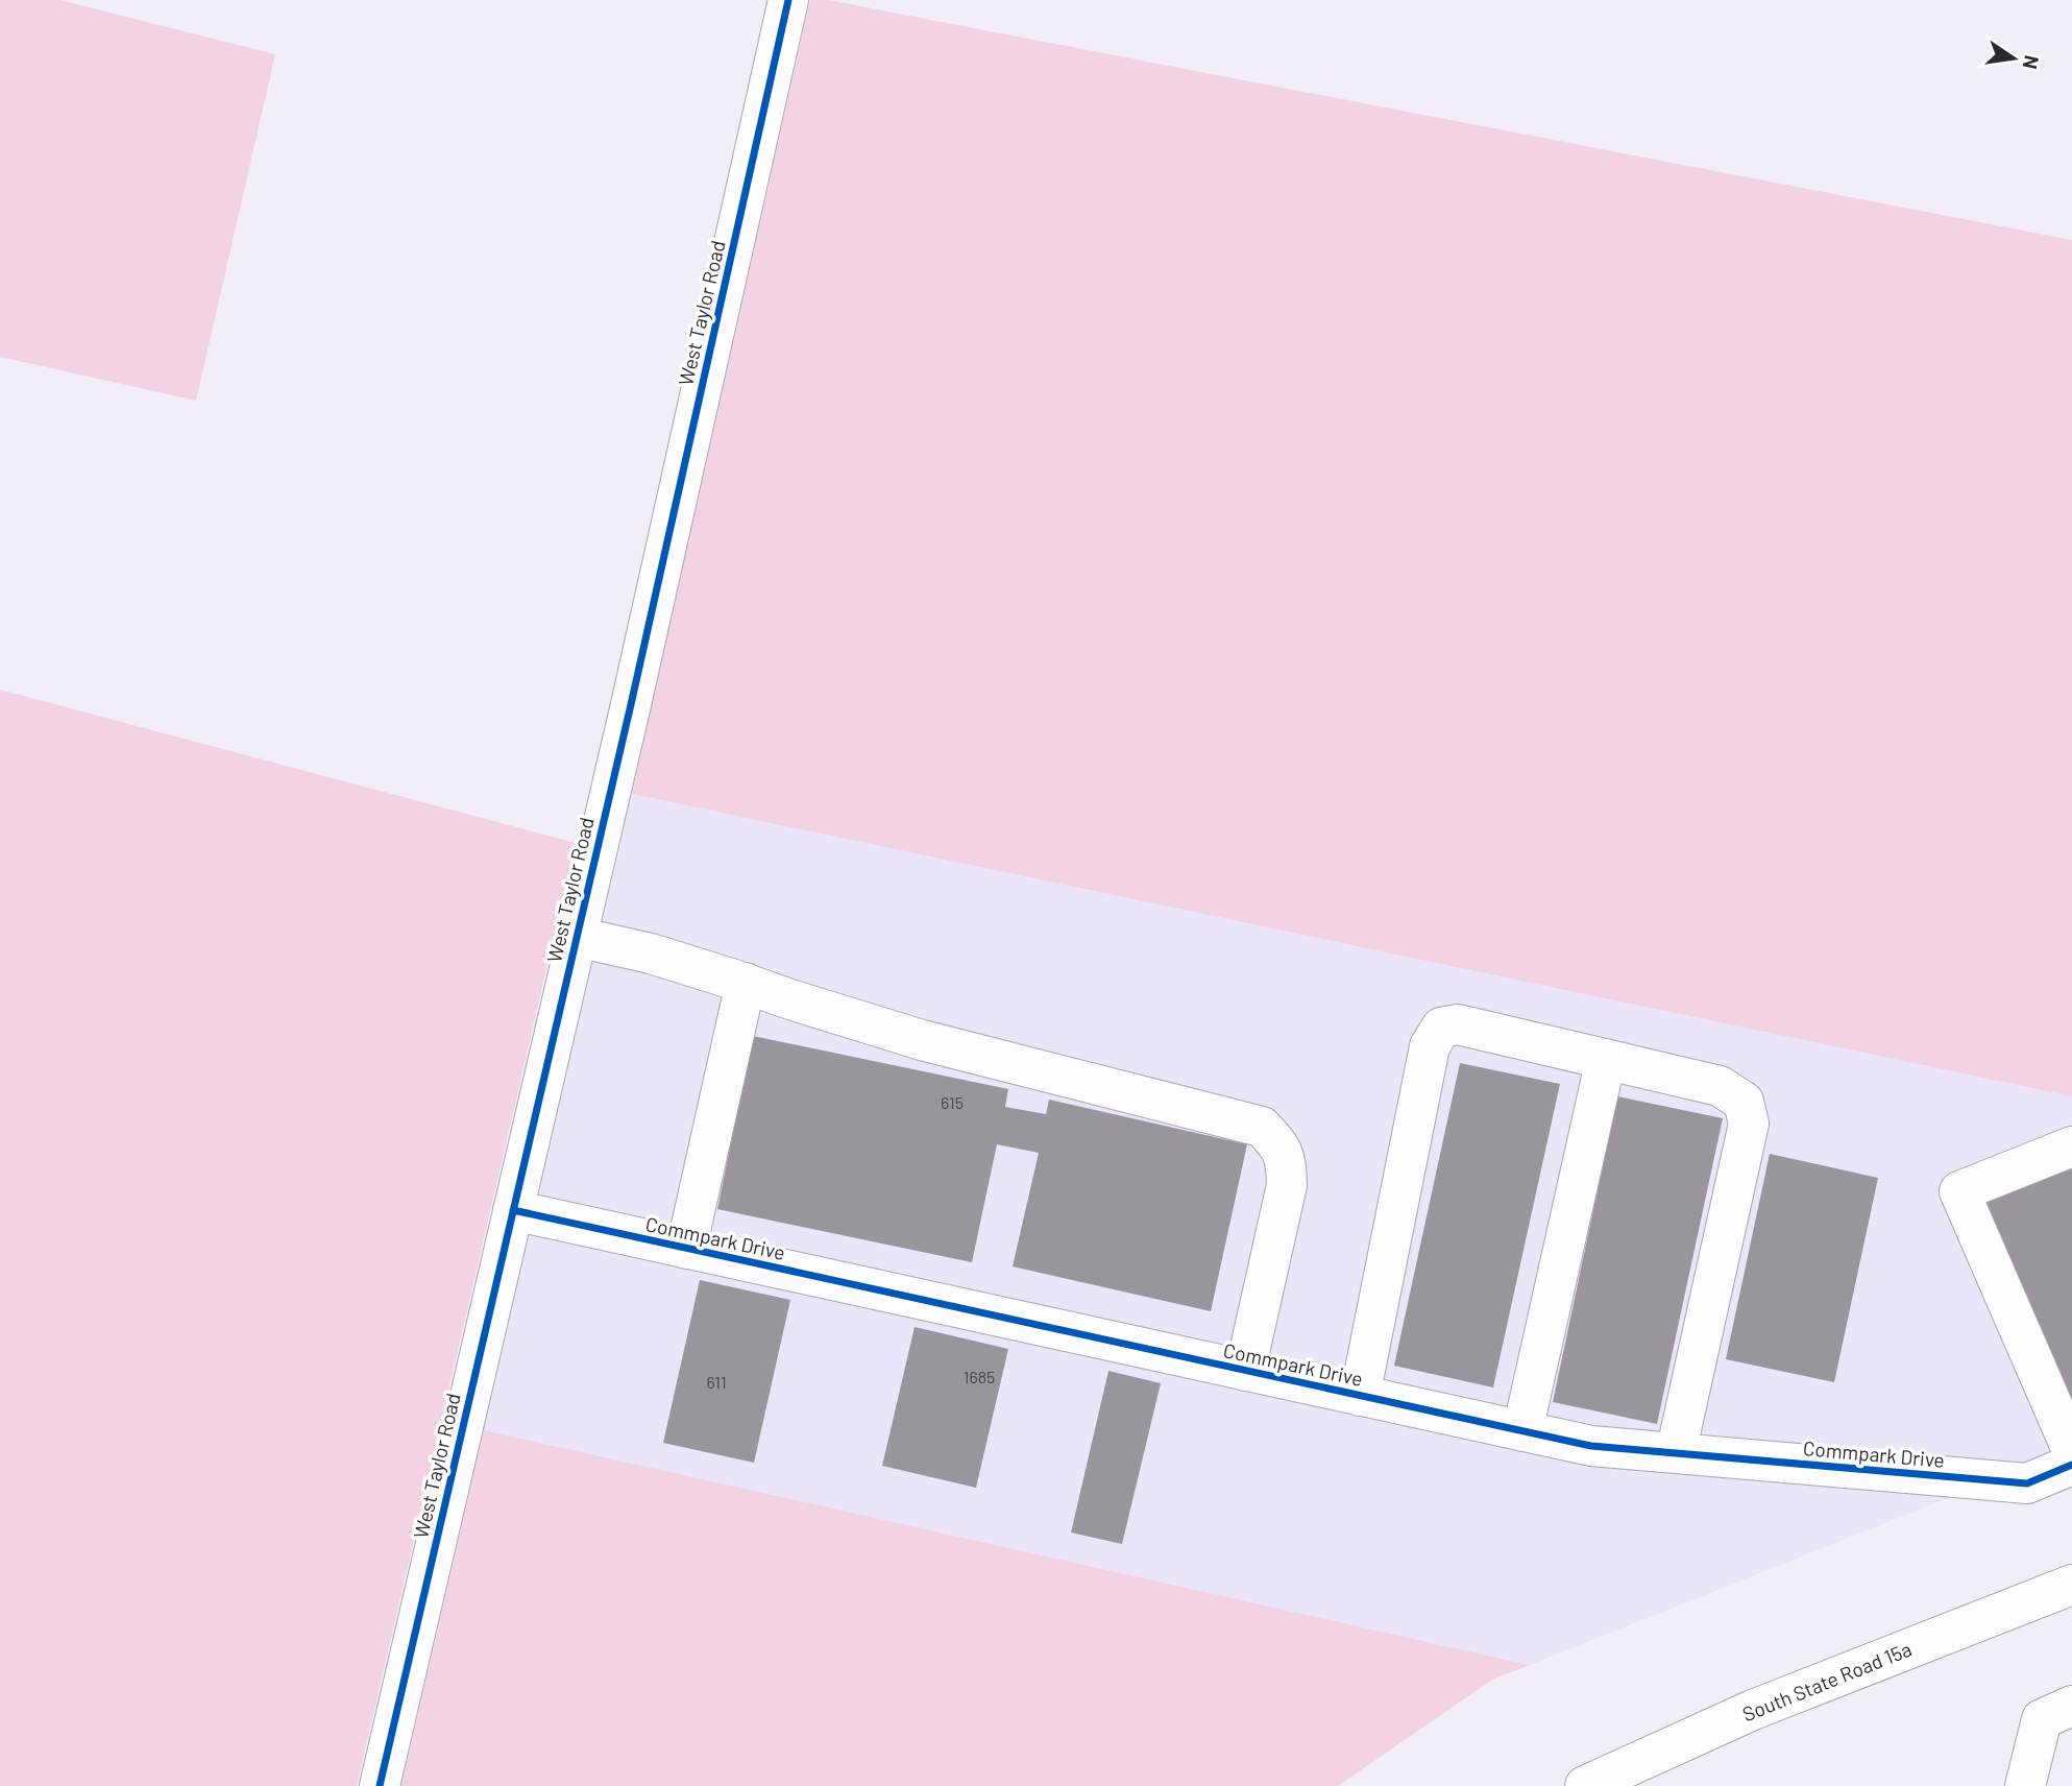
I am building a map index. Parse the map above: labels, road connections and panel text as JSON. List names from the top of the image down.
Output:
{
  "streets": {
    "main road": ["West Taylor Road", "Commpark Drive", "South State Road 15a"]
  },
  "crossings": [
    ["West Taylor Road", "Commpark Drive"]
  ],
  "house_numbers": ["615", "1685", "611"],
  "north": "right"
}
